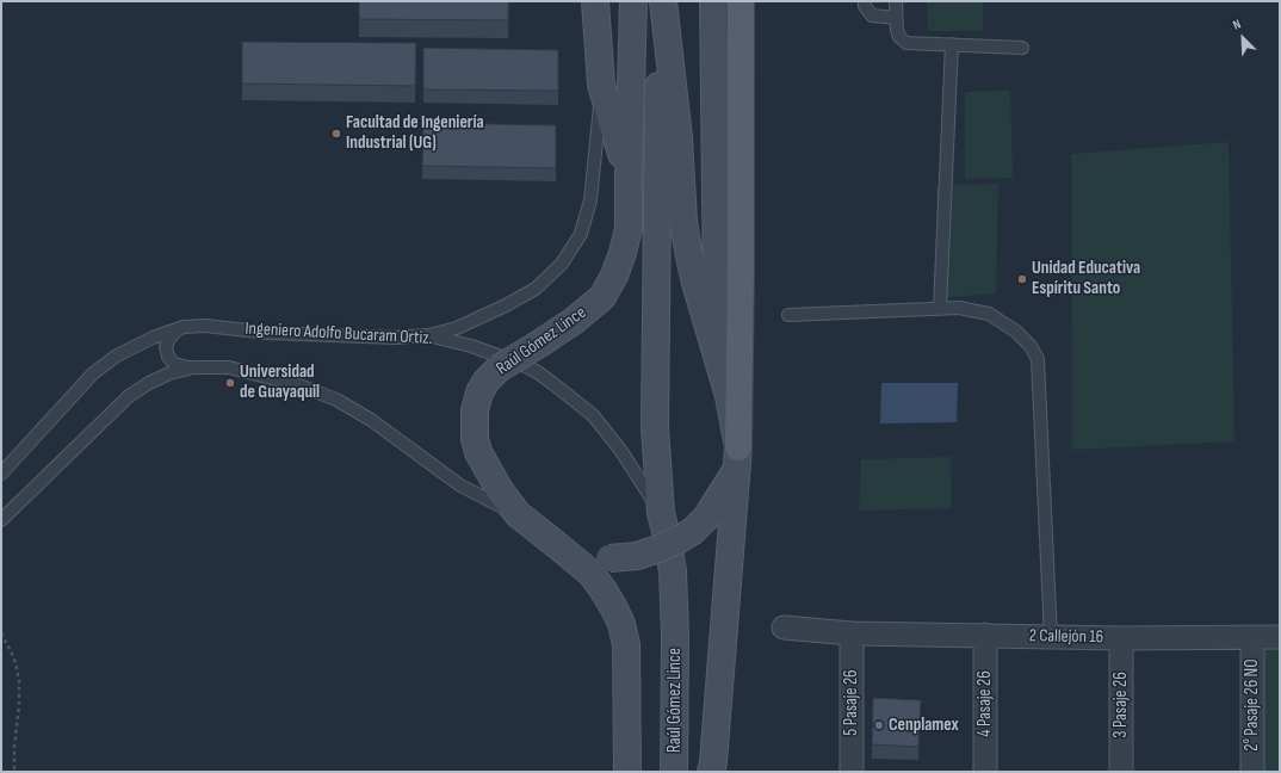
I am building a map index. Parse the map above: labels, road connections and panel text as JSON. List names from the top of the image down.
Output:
{
  "streets": {
    "main road": ["Raúl Gómez Lince"],
    "street": [
      "2 Callejón 16",
      "5 Pasaje 26",
      "4 Pasaje 26",
      "3 Pasaje 26",
      "2° Pasaje 26 NO"
    ],
    "lane": ["Ingeniero Adolfo Bucaram Ortiz."]
  },
  "crossings": [
    ["Ingeniero Adolfo Bucaram Ortiz.", "Raúl Gómez Lince"],
    ["2 Callejón 16", "5 Pasaje 26"],
    ["2 Callejón 16", "4 Pasaje 26"],
    ["2 Callejón 16", "3 Pasaje 26"],
    ["2 Callejón 16", "2° Pasaje 26 NO"]
  ],
  "places": [
    "Facultad de Ingeniería Industrial (UG)",
    "Unidad Educativa Espíritu Santo",
    "Universidad de Guayaquil",
    "Cenplamex"
  ],
  "north": "top left"
}
